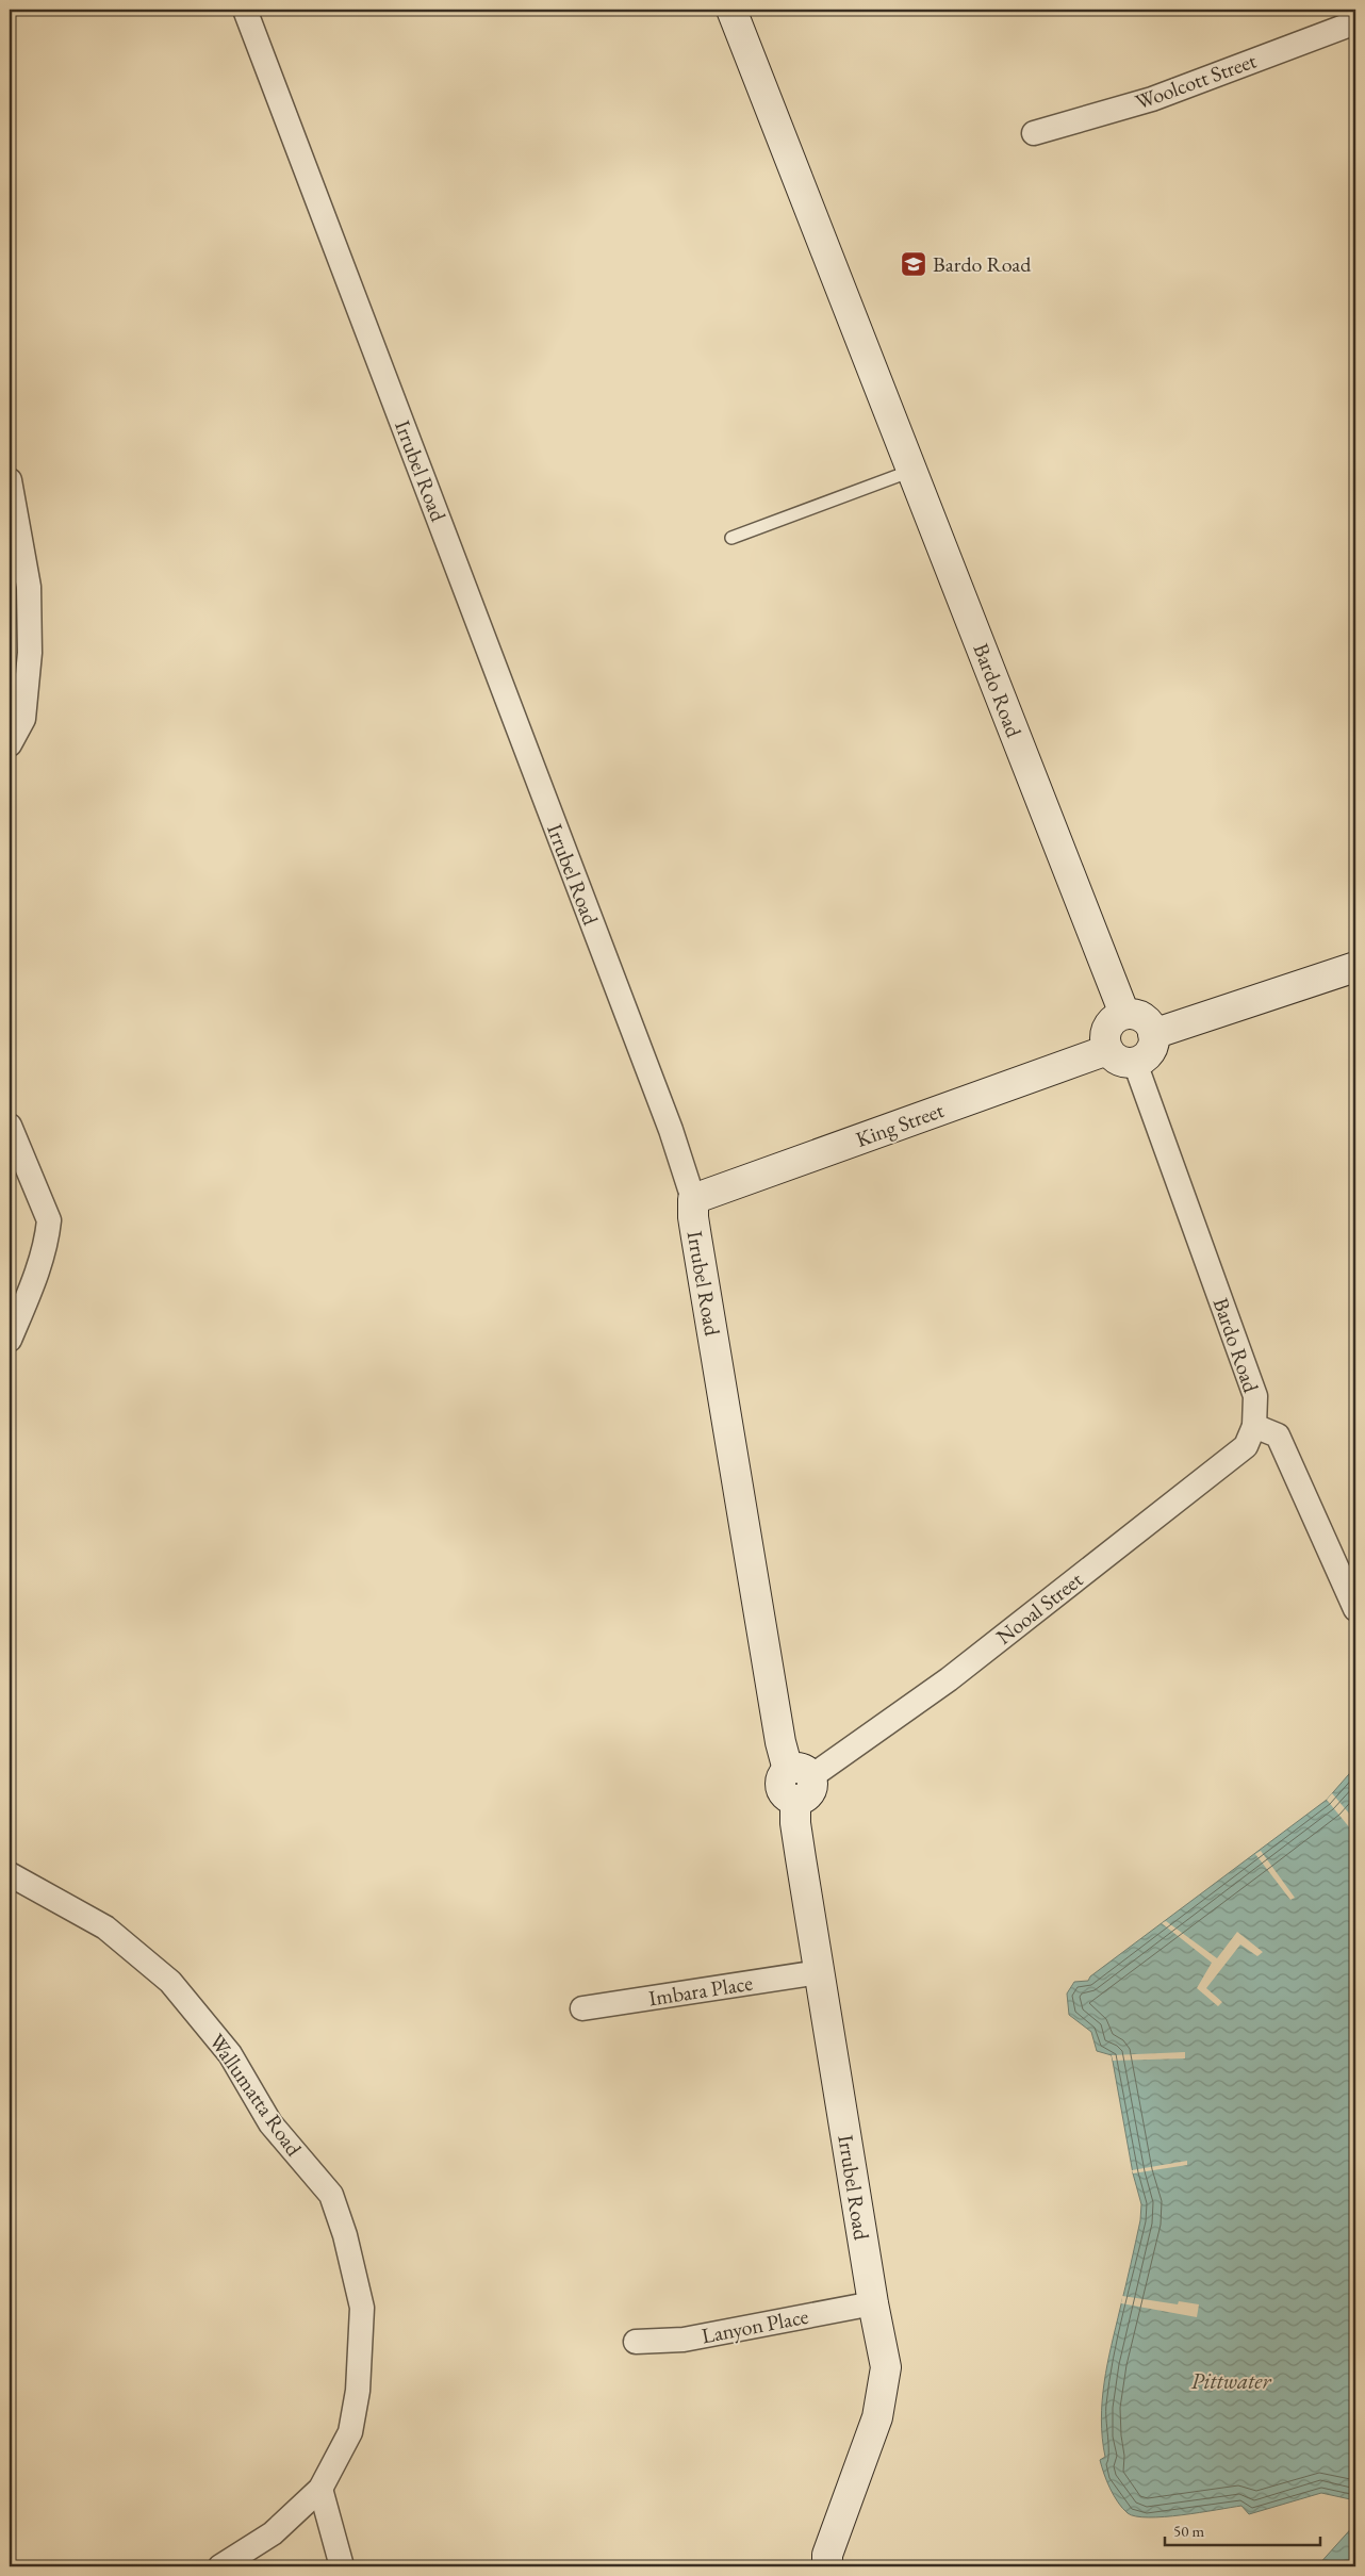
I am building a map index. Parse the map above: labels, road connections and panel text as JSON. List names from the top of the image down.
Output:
{
  "streets": {
    "street": [
      "Woolcott Street",
      "Irrubel Road",
      "Bardo Road",
      "King Street",
      "Nooal Street",
      "Imbara Place",
      "Wallumatta Road",
      "Lanyon Place"
    ]
  },
  "crossings": [
    ["Irrubel Road", "King Street"],
    ["Irrubel Road", "Nooal Street"],
    ["Irrubel Road", "Imbara Place"],
    ["Irrubel Road", "Lanyon Place"],
    ["Bardo Road", "King Street"],
    ["Bardo Road", "Nooal Street"]
  ],
  "water": ["Pittwater"],
  "places": {
    "school or university": ["Bardo Road"]
  },
  "scale_bar": "50 m"
}
